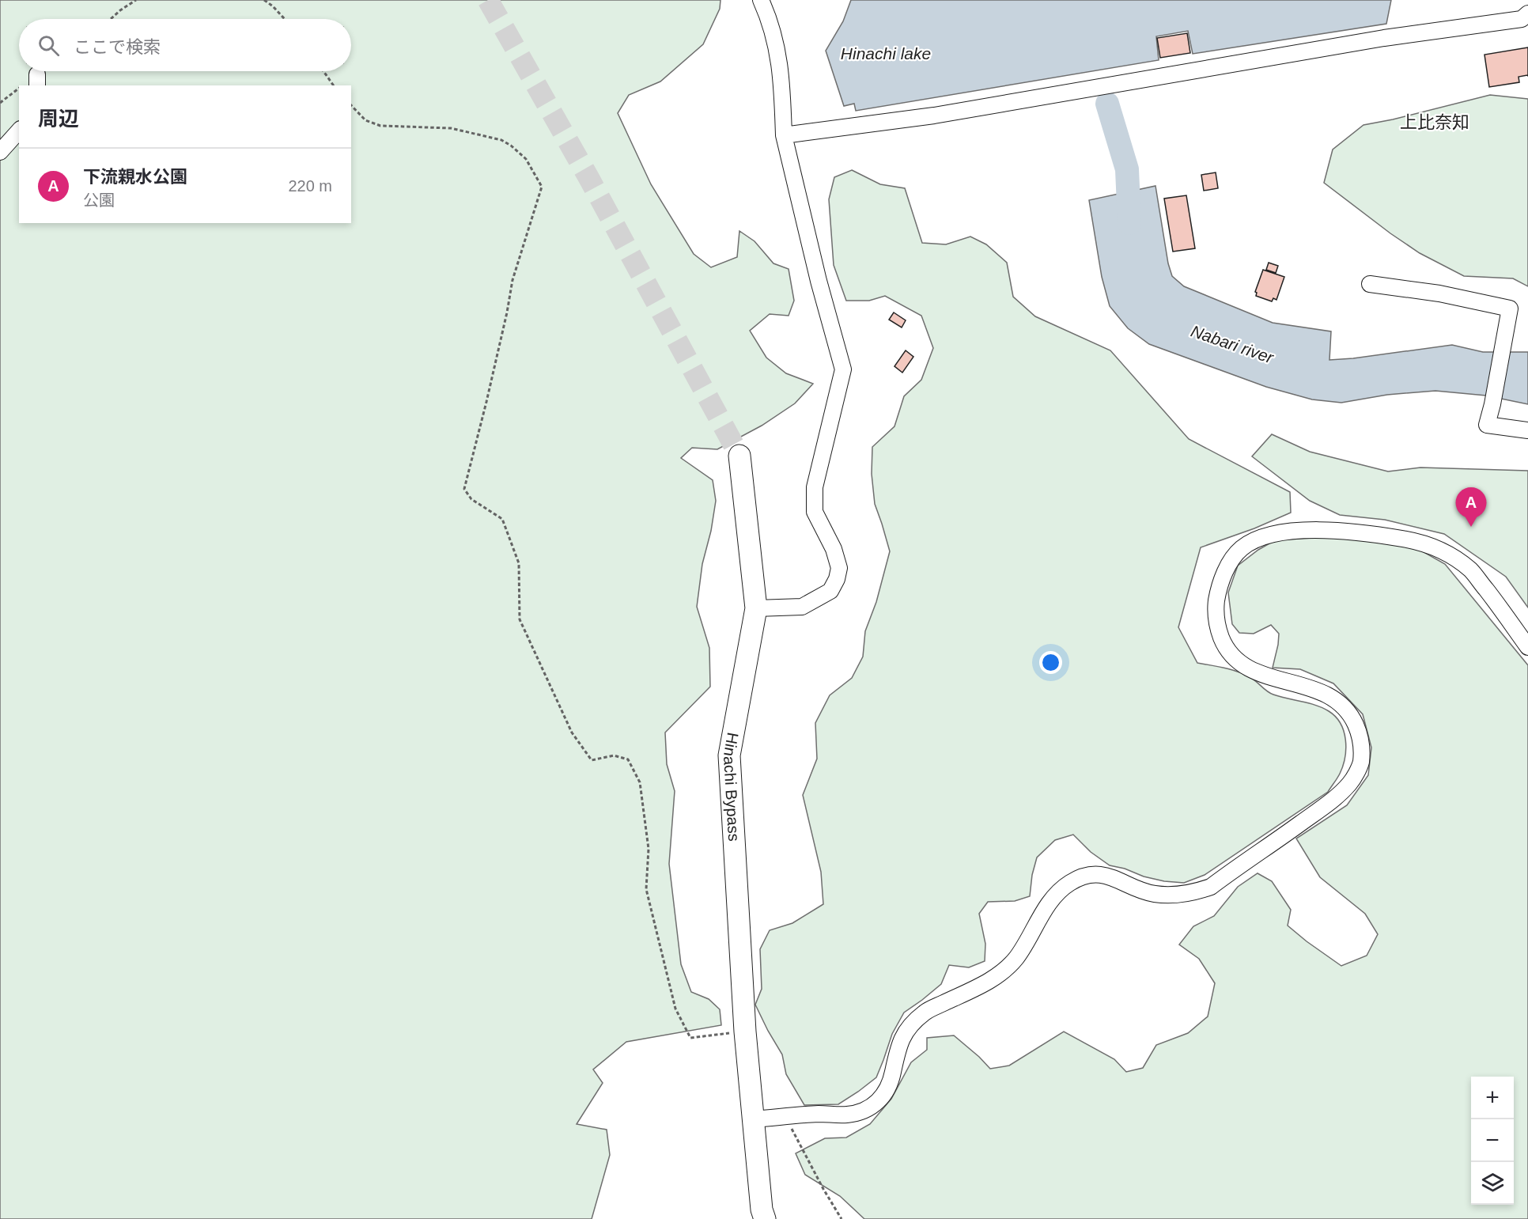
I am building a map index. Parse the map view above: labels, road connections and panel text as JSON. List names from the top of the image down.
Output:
{
  "streets": {
    "highway": ["Hinachi Bypass"]
  },
  "districts": ["上比奈知"],
  "water": ["Hinachi lake", "Nabari river"],
  "page": {
    "search": "ここで検索",
    "heading": "周辺",
    "list": [
      {
        "mark": "A",
        "name": "下流親水公園",
        "note": "公園",
        "value": "220 m"
      }
    ],
    "pins": "A",
    "map_buttons": ["+", "−"]
  }
}
